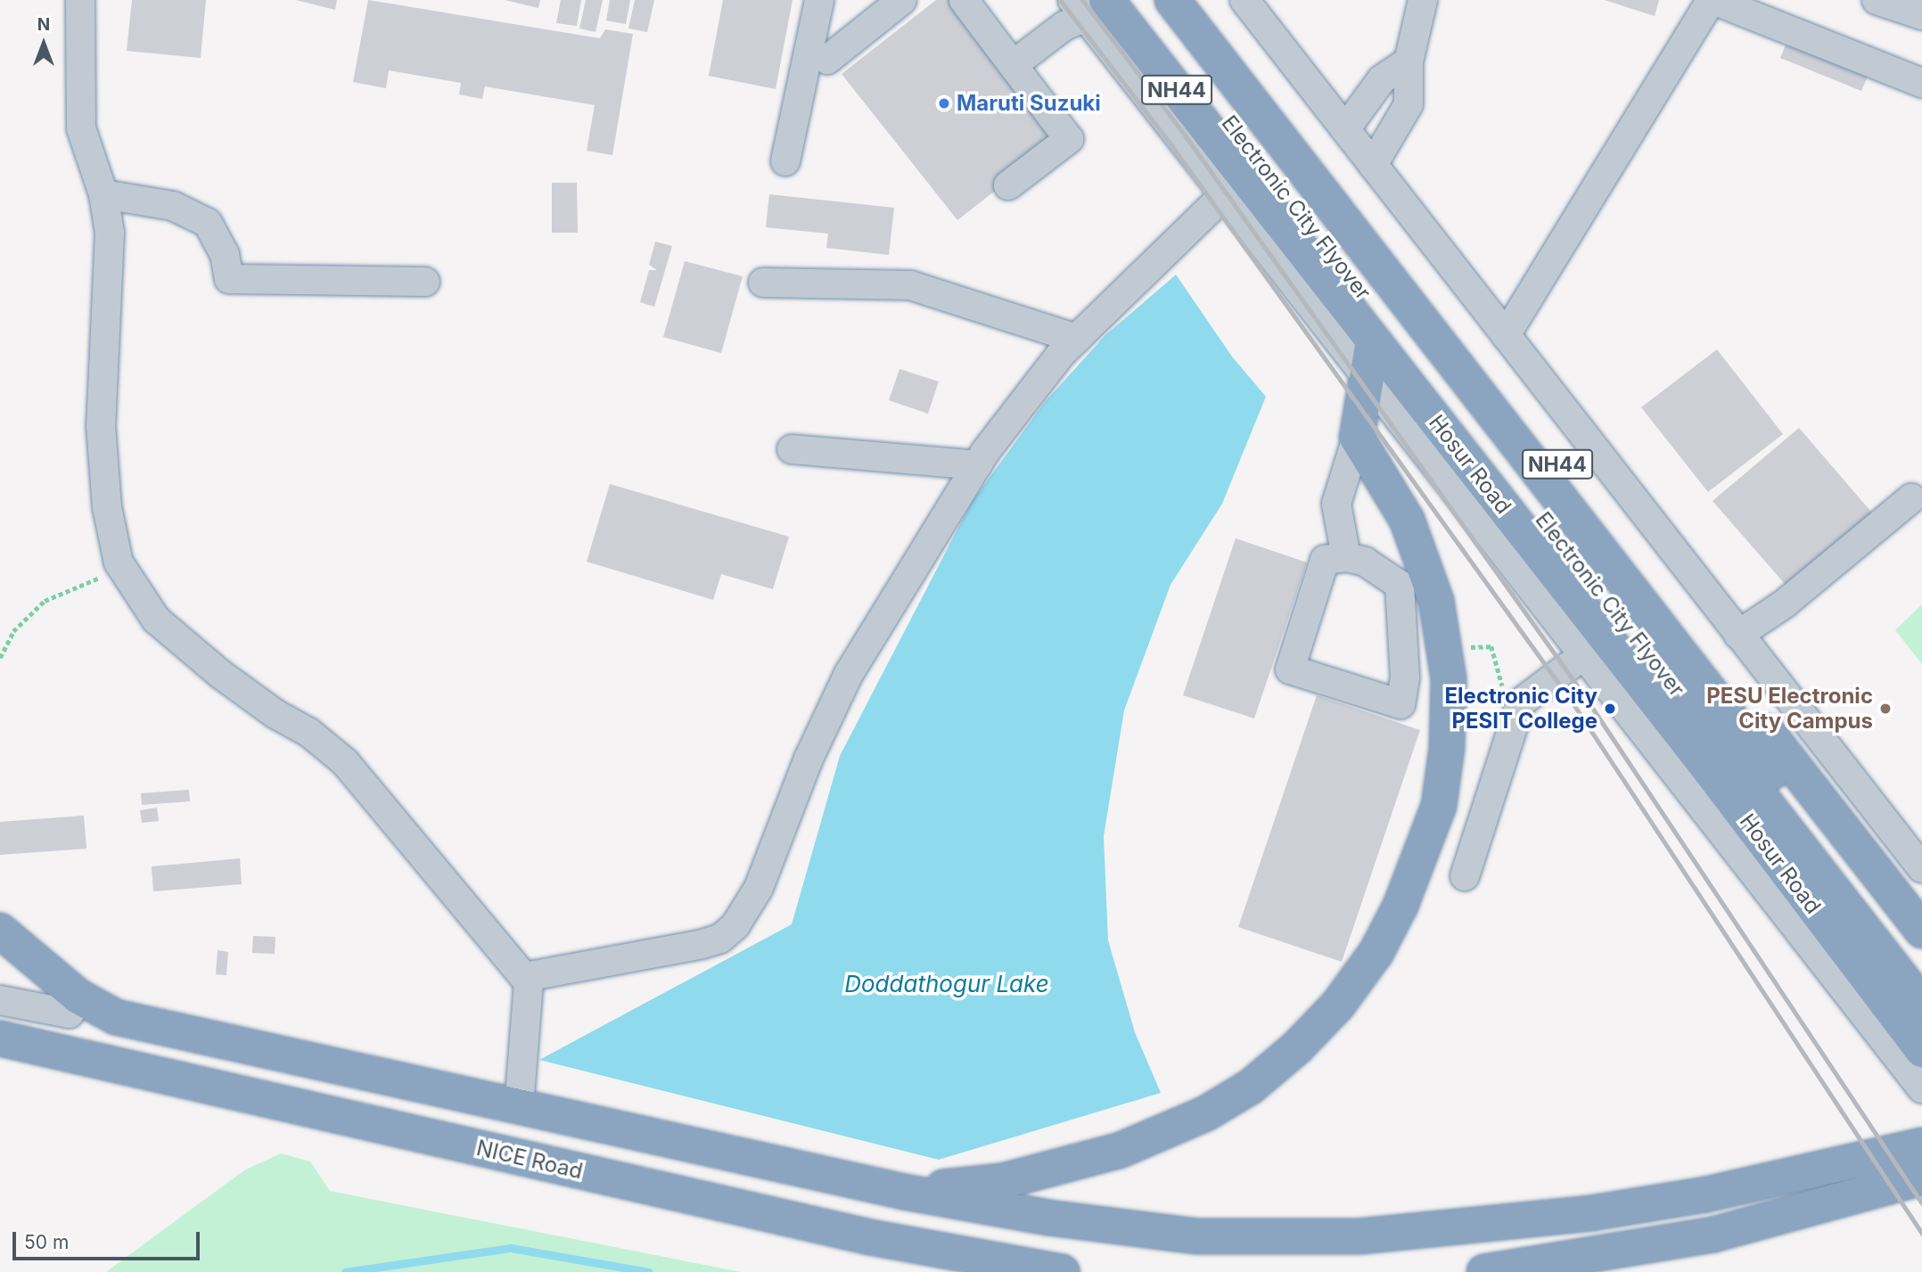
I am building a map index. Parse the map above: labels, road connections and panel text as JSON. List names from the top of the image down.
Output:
{
  "streets": {
    "highway": [
      "NH44",
      "Electronic City Flyover",
      "Hosur Road",
      "NICE Road"
    ]
  },
  "water": ["Doddathogur Lake"],
  "places": ["Maruti Suzuki", "Electronic City PESIT College", "PESU Electronic City Campus"],
  "scale_bar": "50 m",
  "north": "top"
}
